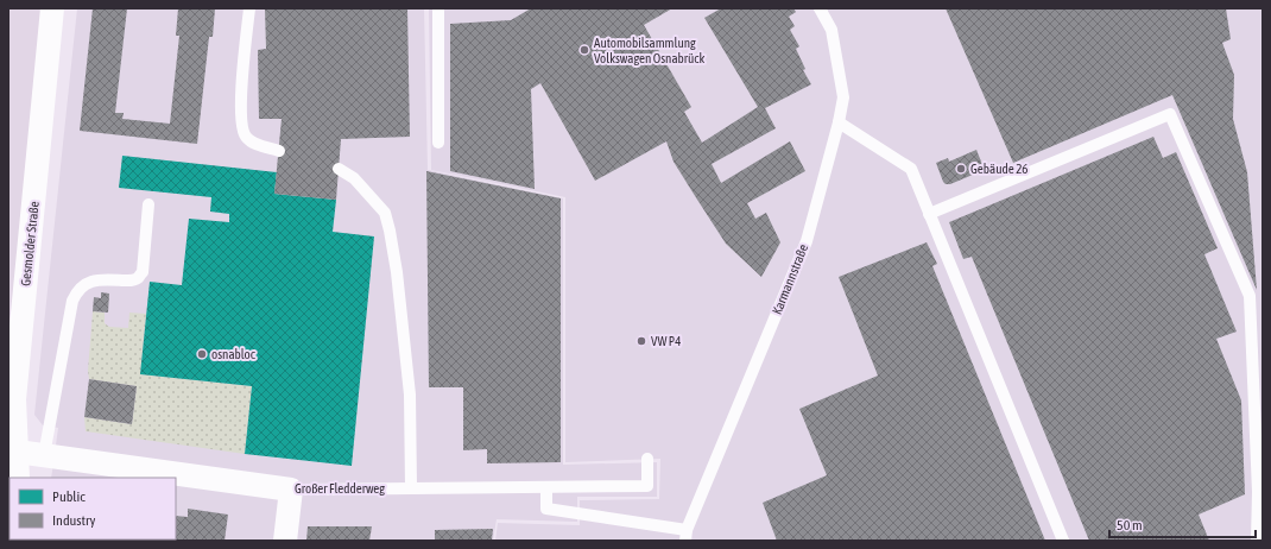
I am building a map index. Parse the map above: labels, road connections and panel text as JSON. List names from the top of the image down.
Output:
{
  "streets": {
    "street": ["Gesmolder Straße", "Großer Fledderweg"],
    "lane": ["Karmannstraße"]
  },
  "crossings": [
    ["Gesmolder Straße", "Großer Fledderweg"]
  ],
  "places": [
    "Automobilsammlung Volkswagen Osnabrück",
    "Gebäude 26",
    "VW P4",
    "osnabloc"
  ],
  "legend": ["Public", "Industry"],
  "scale_bar": "50 m"
}
